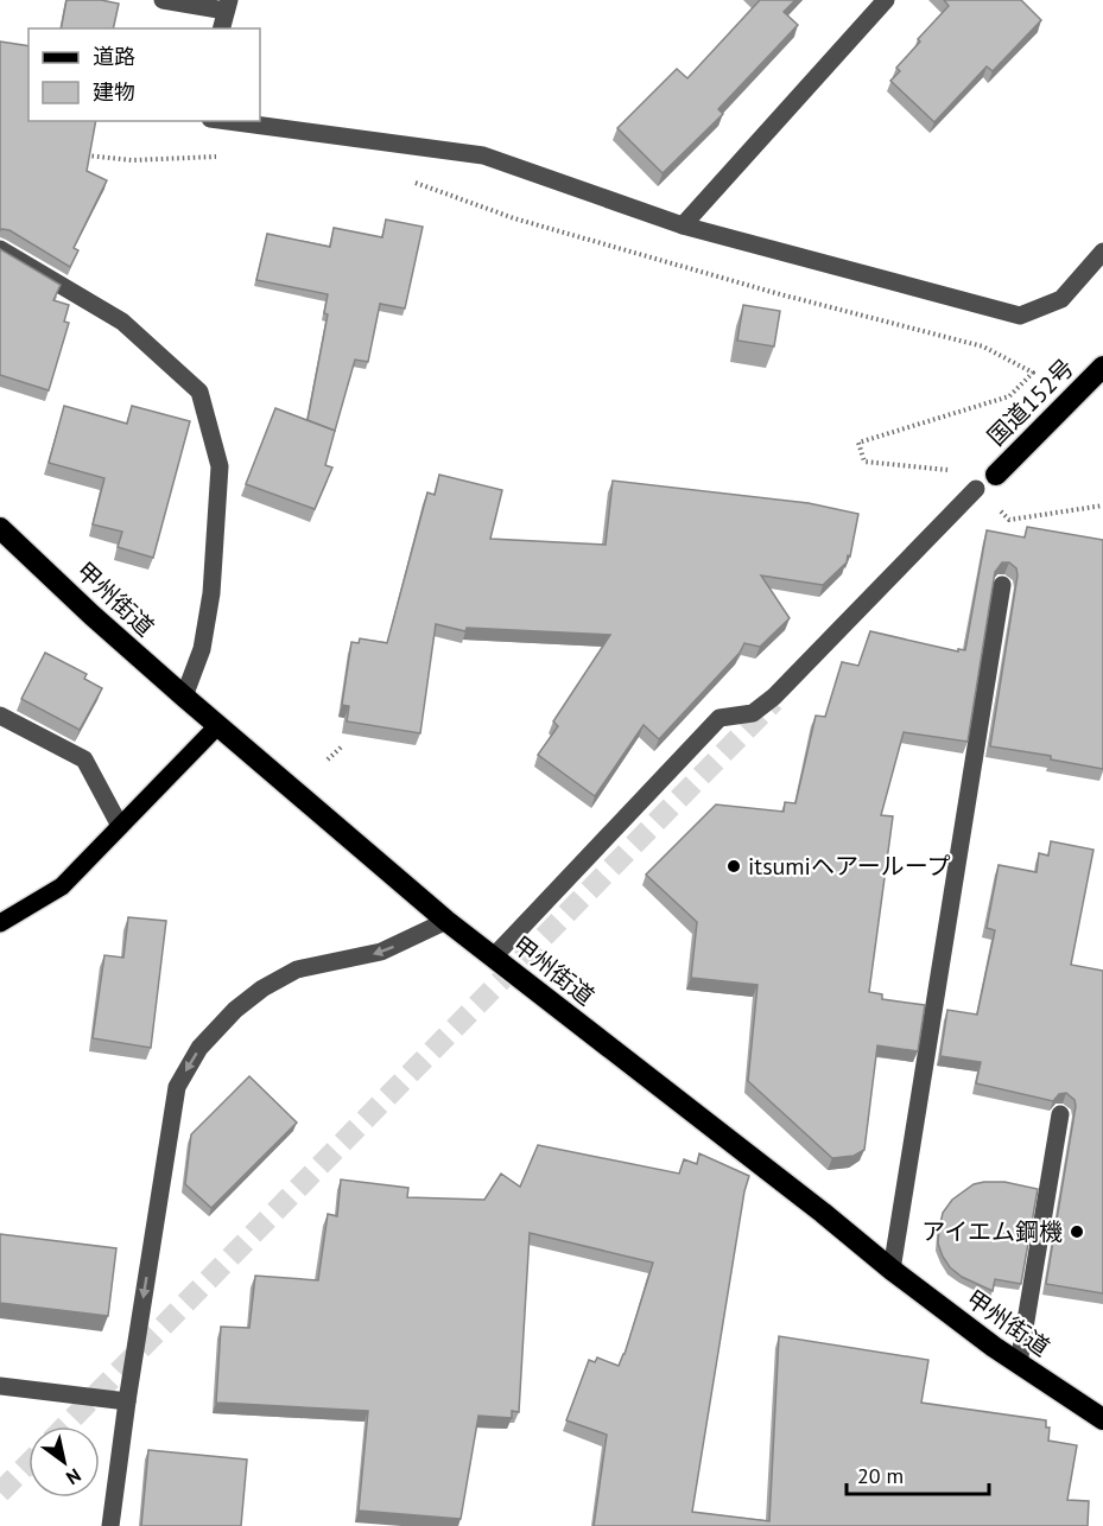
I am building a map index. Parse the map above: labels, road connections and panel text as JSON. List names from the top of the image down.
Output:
{
  "streets": {
    "highway": ["国道152号", "甲州街道"]
  },
  "places": ["itsumiヘアーループ", "アイエム鋼機"],
  "legend": ["道路", "建物"],
  "scale_bar": "20 m",
  "north": "bottom right"
}
